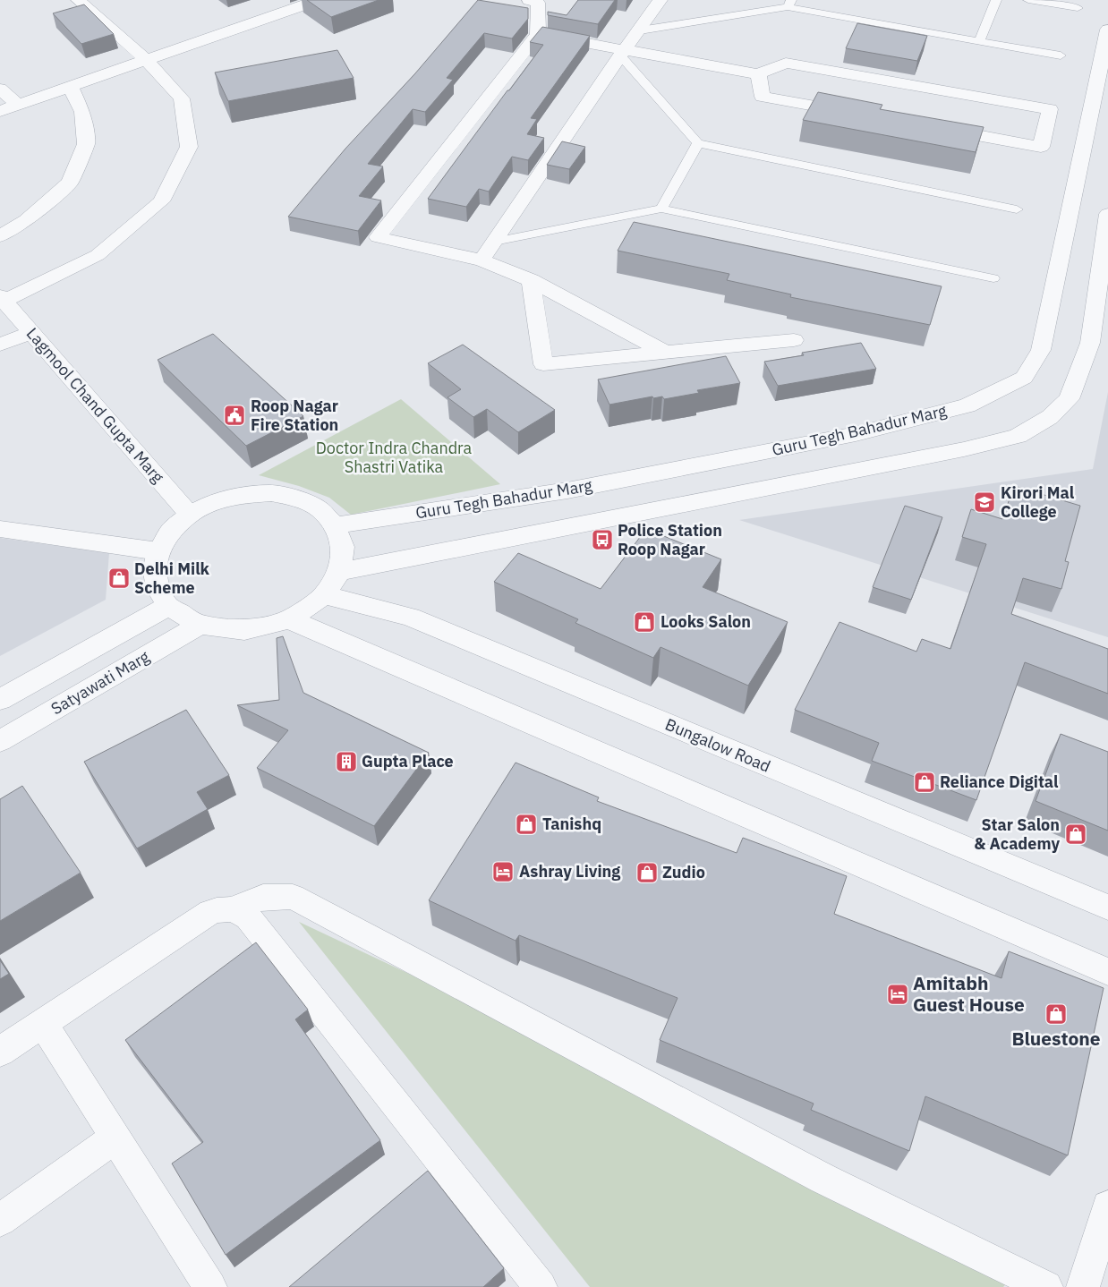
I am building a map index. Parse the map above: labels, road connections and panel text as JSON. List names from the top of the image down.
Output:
{
  "streets": {
    "street": [
      "Lagmool Chand Gupta Marg",
      "Guru Tegh Bahadur Marg",
      "Satyawati Marg",
      "Bungalow Road"
    ]
  },
  "parks": ["Doctor Indra Chandra Shastri Vatika"],
  "places": {
    "public building": ["Roop Nagar Fire Station"],
    "school or university": ["Kirori Mal College"],
    "bus stop": ["Police Station Roop Nagar"],
    "shop": [
      "Delhi Milk Scheme",
      "Looks Salon",
      "Reliance Digital",
      "Tanishq",
      "Star Salon & Academy",
      "Zudio",
      "Bluestone"
    ],
    "building": ["Gupta Place"],
    "hotel": ["Ashray Living", "Amitabh Guest House"]
  }
}
